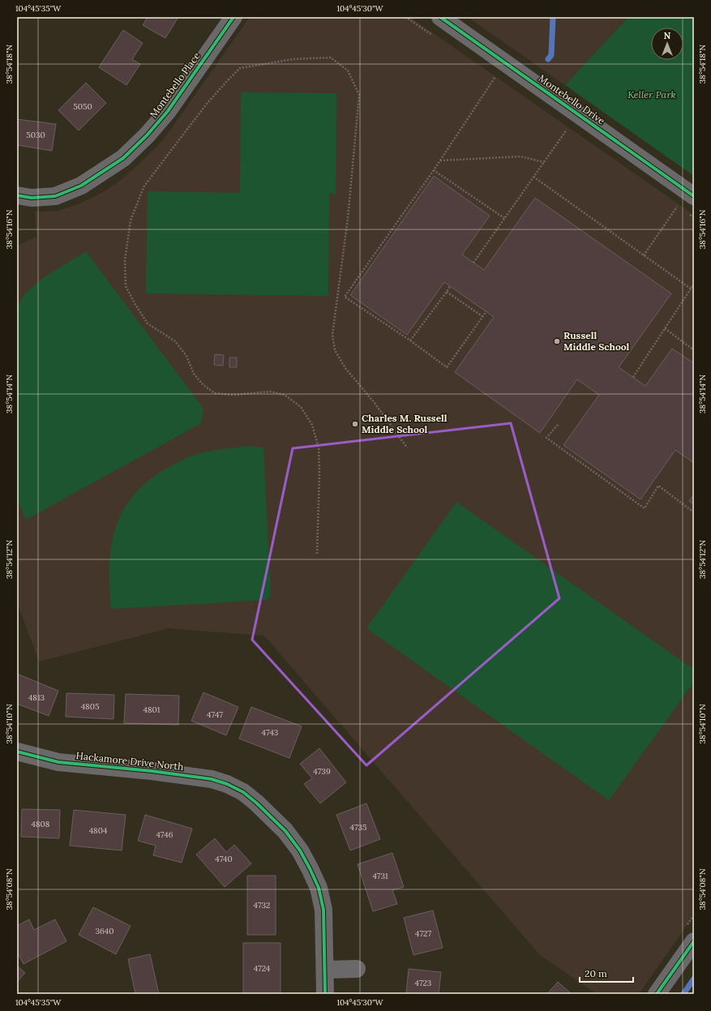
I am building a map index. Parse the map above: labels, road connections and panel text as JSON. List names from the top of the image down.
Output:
{
  "streets": {
    "street": ["Montebello Place", "Montebello Drive", "Hackamore Drive North"]
  },
  "parks": ["Keller Park"],
  "places": ["Russell Middle School", "Charles M. Russell Middle School"],
  "house_numbers": [
    "5050",
    "5030",
    "4813",
    "4805",
    "4801",
    "4747",
    "4743",
    "4739",
    "4808",
    "4735",
    "4804",
    "4746",
    "4740",
    "4731",
    "4732",
    "3640",
    "4727",
    "4724",
    "4723"
  ],
  "scale_bar": "20 m",
  "north": "top",
  "coordinates": [
    "104°45'35\"W",
    "104°45'30\"W",
    "38°54'18\"N",
    "38°54'16\"N",
    "38°54'14\"N",
    "38°54'12\"N",
    "38°54'10\"N",
    "38°54'08\"N"
  ]
}
